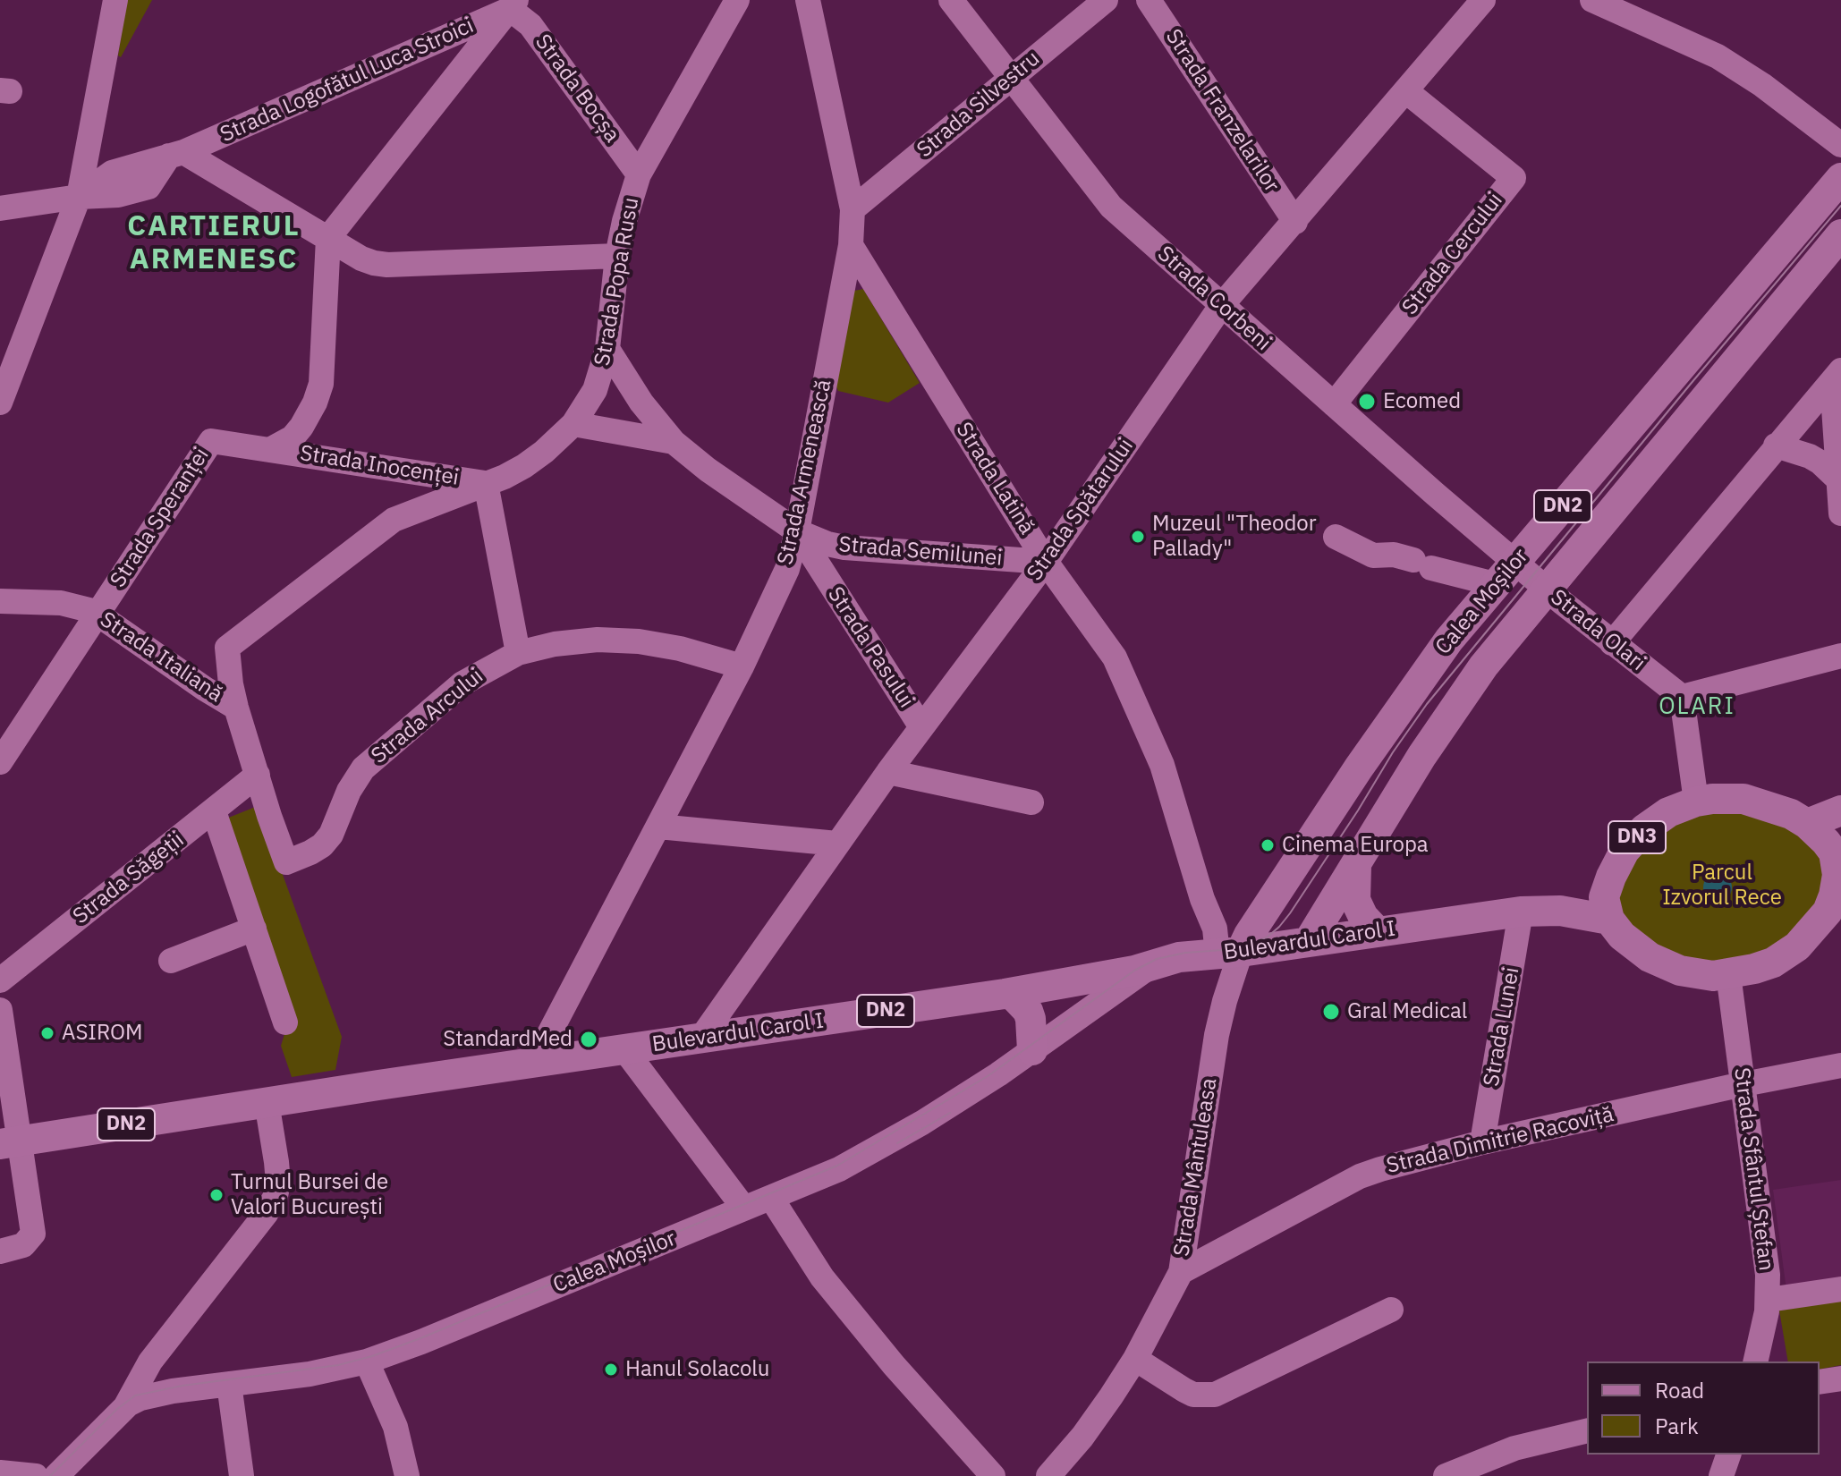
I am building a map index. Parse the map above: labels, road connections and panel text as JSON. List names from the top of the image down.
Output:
{
  "streets": {
    "main road": [
      "DN2",
      "Calea Moșilor",
      "DN3",
      "Bulevardul Carol I"
    ],
    "street": [
      "Strada Logofătul Luca Stroici",
      "Strada Bocșa",
      "Strada Silvestru",
      "Strada Franzelarilor",
      "Strada Cercului",
      "Strada Popa Rusu",
      "Strada Corbeni",
      "Strada Inocenței",
      "Strada Armenească",
      "Strada Latină",
      "Strada Spătarului",
      "Strada Speranței",
      "Strada Semilunei",
      "Strada Olari",
      "Strada Pasului",
      "Strada Italiană",
      "Strada Arcului",
      "Strada Săgeții",
      "Strada Lunei",
      "Strada Dimitrie Racoviță",
      "Strada Mântuleasa",
      "Strada Sfântul Ștefan"
    ]
  },
  "crossings": [
    ["Strada Logofătul Luca Stroici", "Strada Bocșa"],
    ["Strada Bocșa", "Strada Popa Rusu"],
    ["Strada Silvestru", "Strada Corbeni"],
    ["Strada Silvestru", "Strada Armenească"],
    ["Strada Franzelarilor", "Strada Spătarului"],
    ["Strada Cercului", "Strada Corbeni"],
    ["Strada Cercului", "Strada Spătarului"],
    ["Strada Popa Rusu", "Strada Inocenței"],
    ["Strada Popa Rusu", "Strada Italiană"],
    ["Strada Corbeni", "Strada Spătarului"],
    ["Strada Corbeni", "Calea Moșilor"],
    ["Strada Corbeni", "Strada Olari"],
    ["Strada Inocenței", "Strada Speranței"],
    ["Strada Armenească", "Strada Latină"],
    ["Strada Armenească", "Strada Semilunei"],
    ["Strada Armenească", "Strada Pasului"],
    ["Strada Armenească", "Strada Arcului"],
    ["Strada Armenească", "Bulevardul Carol I"],
    ["Strada Latină", "Strada Spătarului"],
    ["Strada Latină", "Strada Semilunei"],
    ["Strada Latină", "Calea Moșilor"],
    ["Strada Latină", "Bulevardul Carol I"],
    ["Strada Latină", "Strada Mântuleasa"],
    ["Strada Spătarului", "Strada Semilunei"],
    ["Strada Spătarului", "Strada Pasului"],
    ["Strada Spătarului", "Bulevardul Carol I"],
    ["Strada Speranței", "Strada Italiană"],
    ["Strada Semilunei", "Strada Pasului"],
    ["Calea Moșilor", "Strada Olari"],
    ["Calea Moșilor", "Bulevardul Carol I"],
    ["Calea Moșilor", "Strada Mântuleasa"],
    ["Strada Arcului", "Strada Săgeții"],
    ["DN3", "Bulevardul Carol I"],
    ["DN3", "Strada Sfântul Ștefan"],
    ["Bulevardul Carol I", "Strada Lunei"],
    ["Bulevardul Carol I", "Strada Mântuleasa"],
    ["Bulevardul Carol I", "Strada Sfântul Ștefan"],
    ["Strada Lunei", "Strada Dimitrie Racoviță"],
    ["Strada Dimitrie Racoviță", "Strada Mântuleasa"],
    ["Strada Dimitrie Racoviță", "Strada Sfântul Ștefan"]
  ],
  "districts": ["CARTIERUL ARMENESC", "OLARI"],
  "parks": ["Parcul Izvorul Rece"],
  "places": [
    "Ecomed",
    "Muzeul \"Theodor Pallady\"",
    "Cinema Europa",
    "Gral Medical",
    "ASIROM",
    "StandardMed",
    "Turnul Bursei de Valori București",
    "Hanul Solacolu"
  ],
  "legend": ["Road", "Park"]
}
